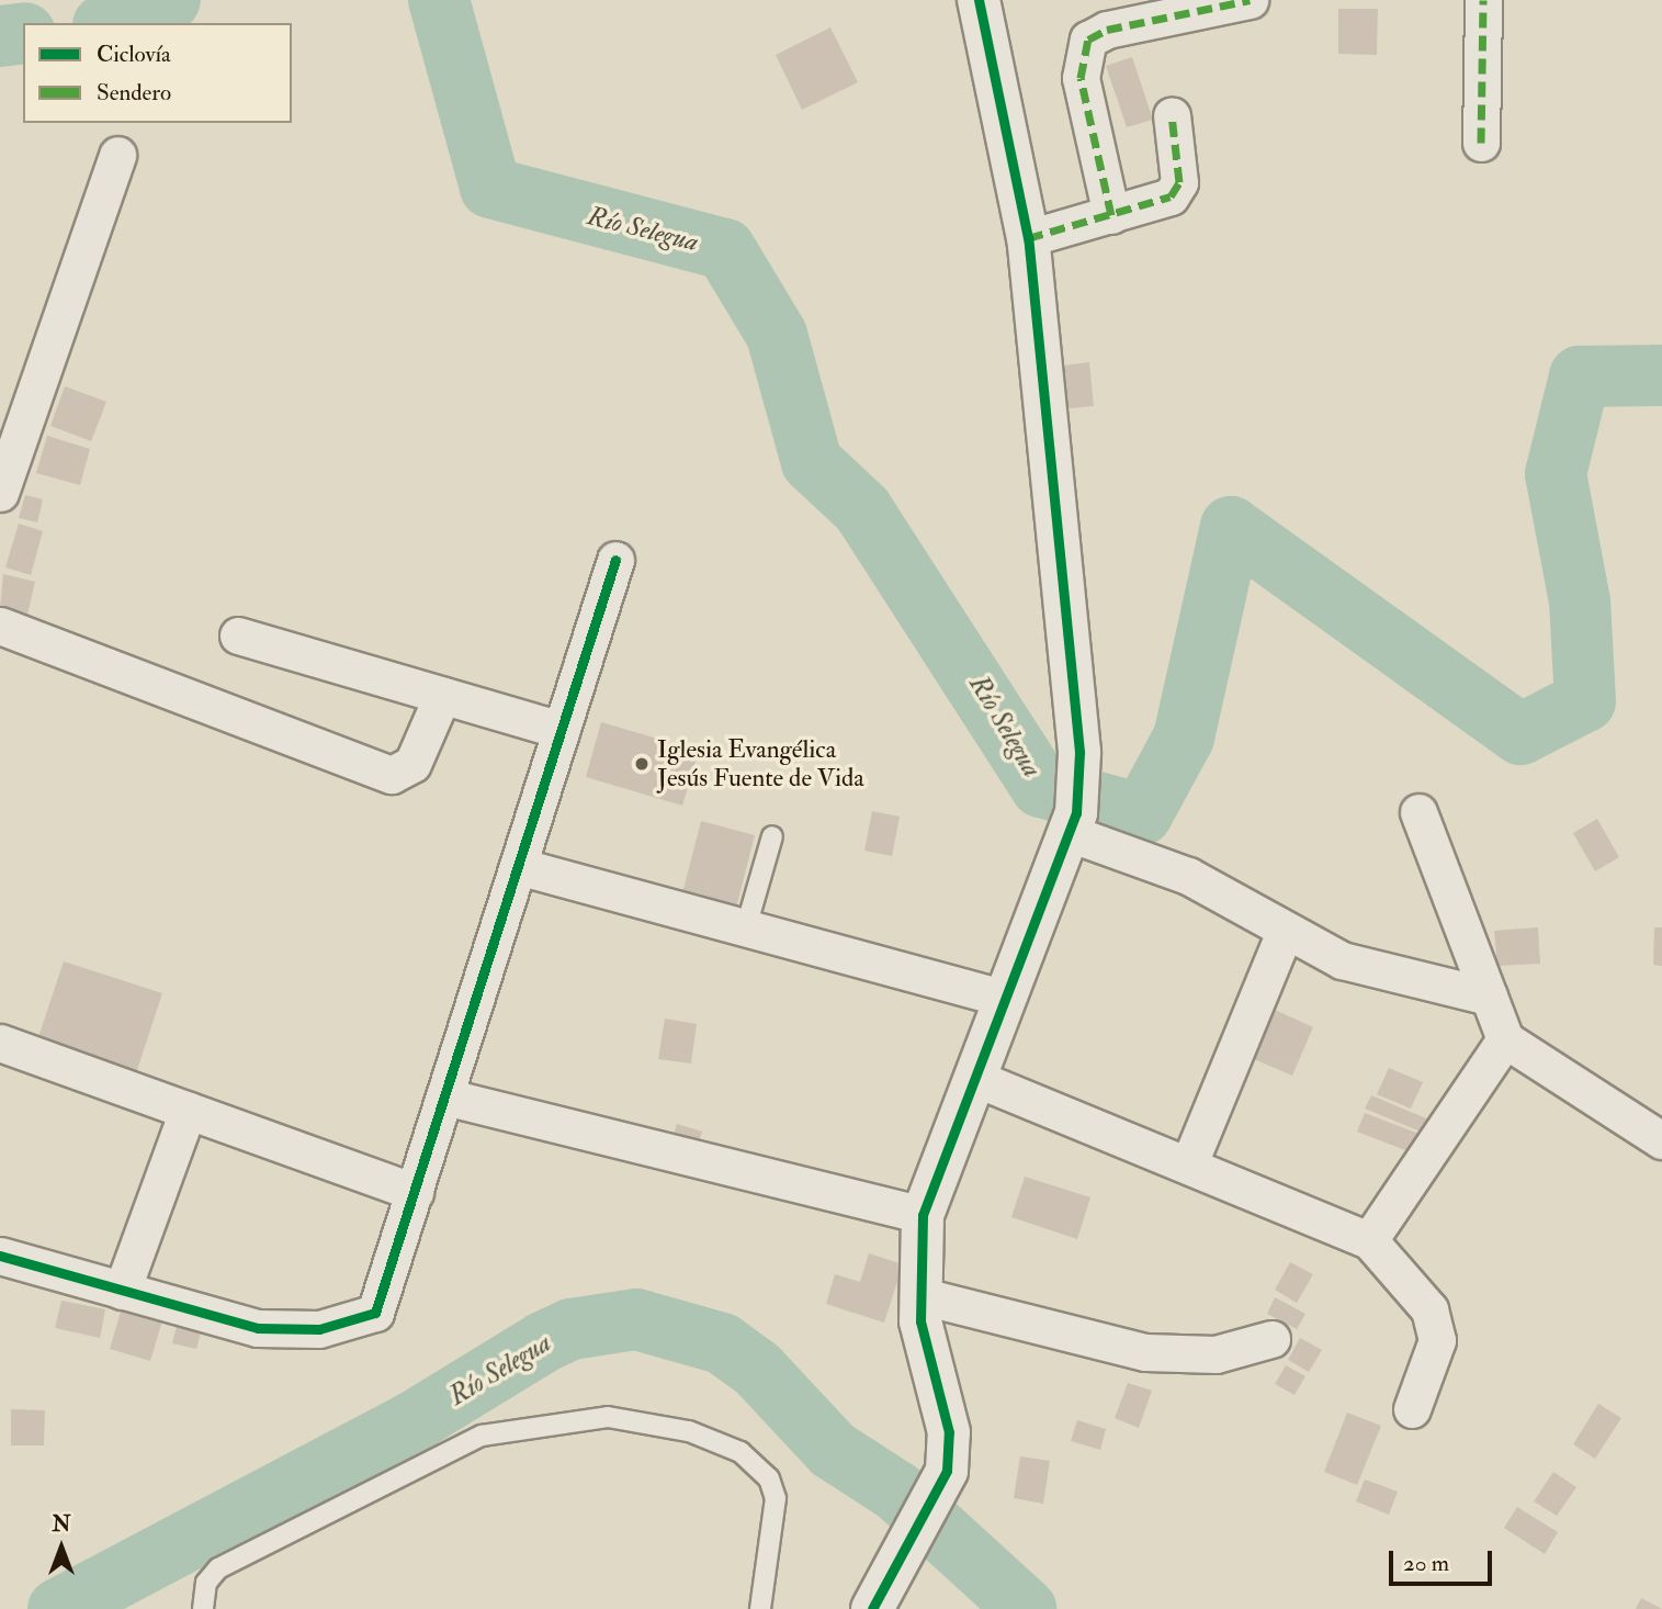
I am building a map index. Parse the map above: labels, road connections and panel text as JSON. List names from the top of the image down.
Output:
{
  "water": ["Río Selegua"],
  "places": ["Iglesia Evangélica Jesús Fuente de Vida"],
  "legend": ["Ciclovía", "Sendero"],
  "scale_bar": "20 m",
  "north": "top"
}
